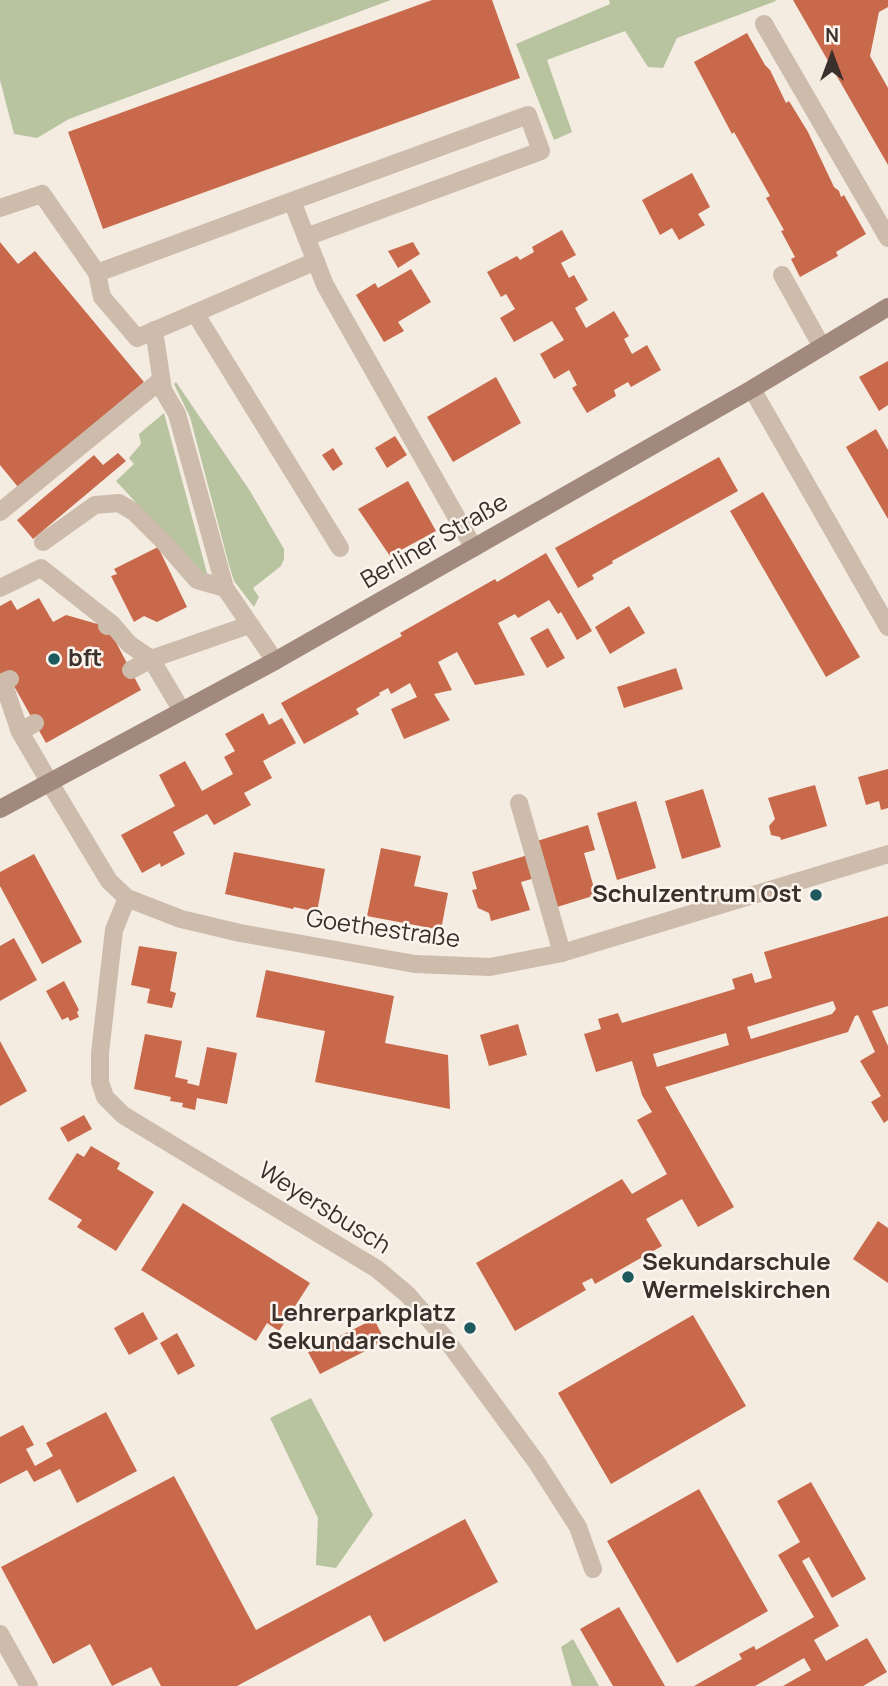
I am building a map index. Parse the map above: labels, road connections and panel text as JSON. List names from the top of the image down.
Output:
{
  "streets": {
    "main road": ["Berliner Straße"],
    "street": ["Goethestraße", "Weyersbusch"]
  },
  "crossings": [
    ["Berliner Straße", "Goethestraße"],
    ["Goethestraße", "Weyersbusch"]
  ],
  "places": [
    "bft",
    "Schulzentrum Ost",
    "Sekundarschule Wermelskirchen",
    "Lehrerparkplatz Sekundarschule"
  ],
  "north": "top"
}
